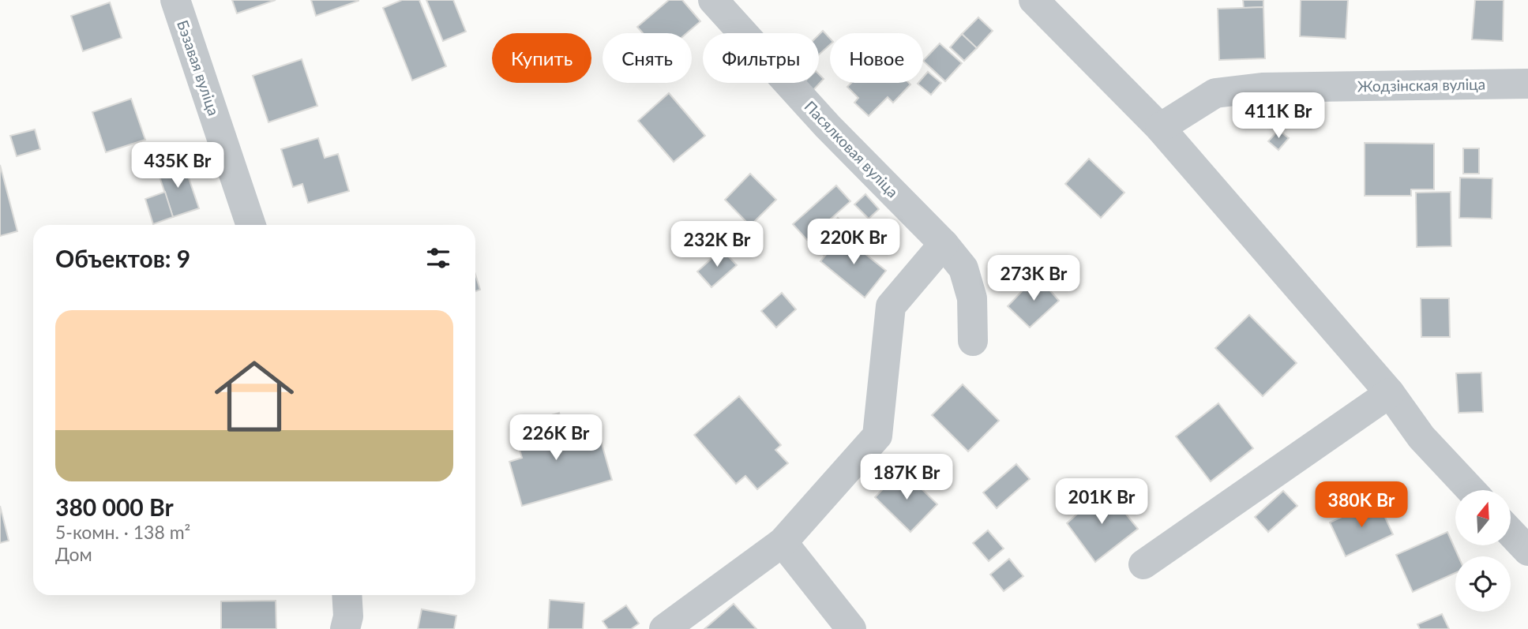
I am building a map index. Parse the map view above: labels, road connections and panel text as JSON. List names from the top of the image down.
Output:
{
  "streets": {
    "street": ["Бэзавая вуліца", "Жодзінская вуліца", "Пасялковая вуліца"]
  },
  "north": "top",
  "page": {
    "chip": [
      "Купить",
      "Снять",
      "Фильтры",
      "Новое"
    ],
    "price": [
      "411K Br",
      "435K Br",
      "220K Br",
      "232K Br",
      "273K Br",
      "226K Br",
      "187K Br",
      "201K Br",
      "380K Br"
    ],
    "heading": "Объектов: 9",
    "list": [
      {
        "name": "380 000 Br",
        "note": "5-комн. · 138 m² · Дом"
      }
    ]
  }
}
